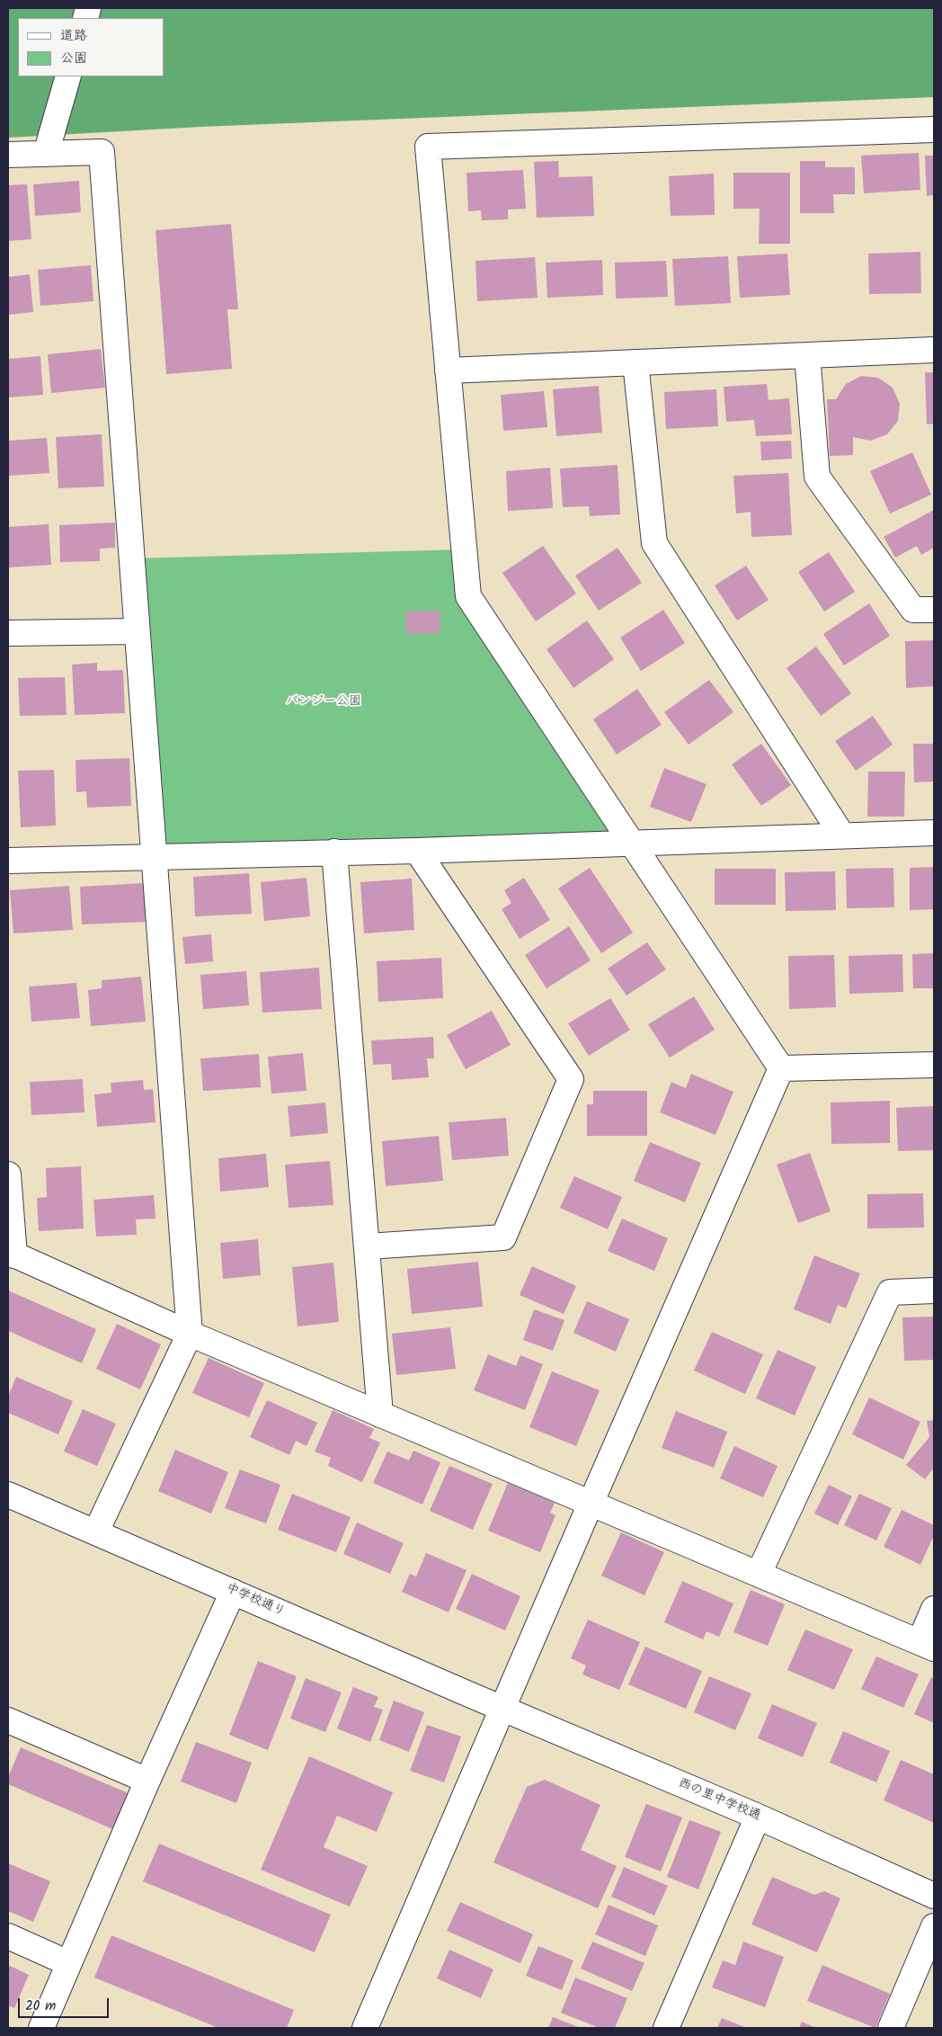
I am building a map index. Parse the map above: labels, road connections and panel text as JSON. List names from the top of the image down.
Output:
{
  "streets": {
    "street": ["中学校通り", "西の里中学校通"]
  },
  "crossings": [
    ["中学校通り", "西の里中学校通"]
  ],
  "parks": ["パンジー公園"],
  "legend": ["道路", "公園"],
  "scale_bar": "20 m"
}
